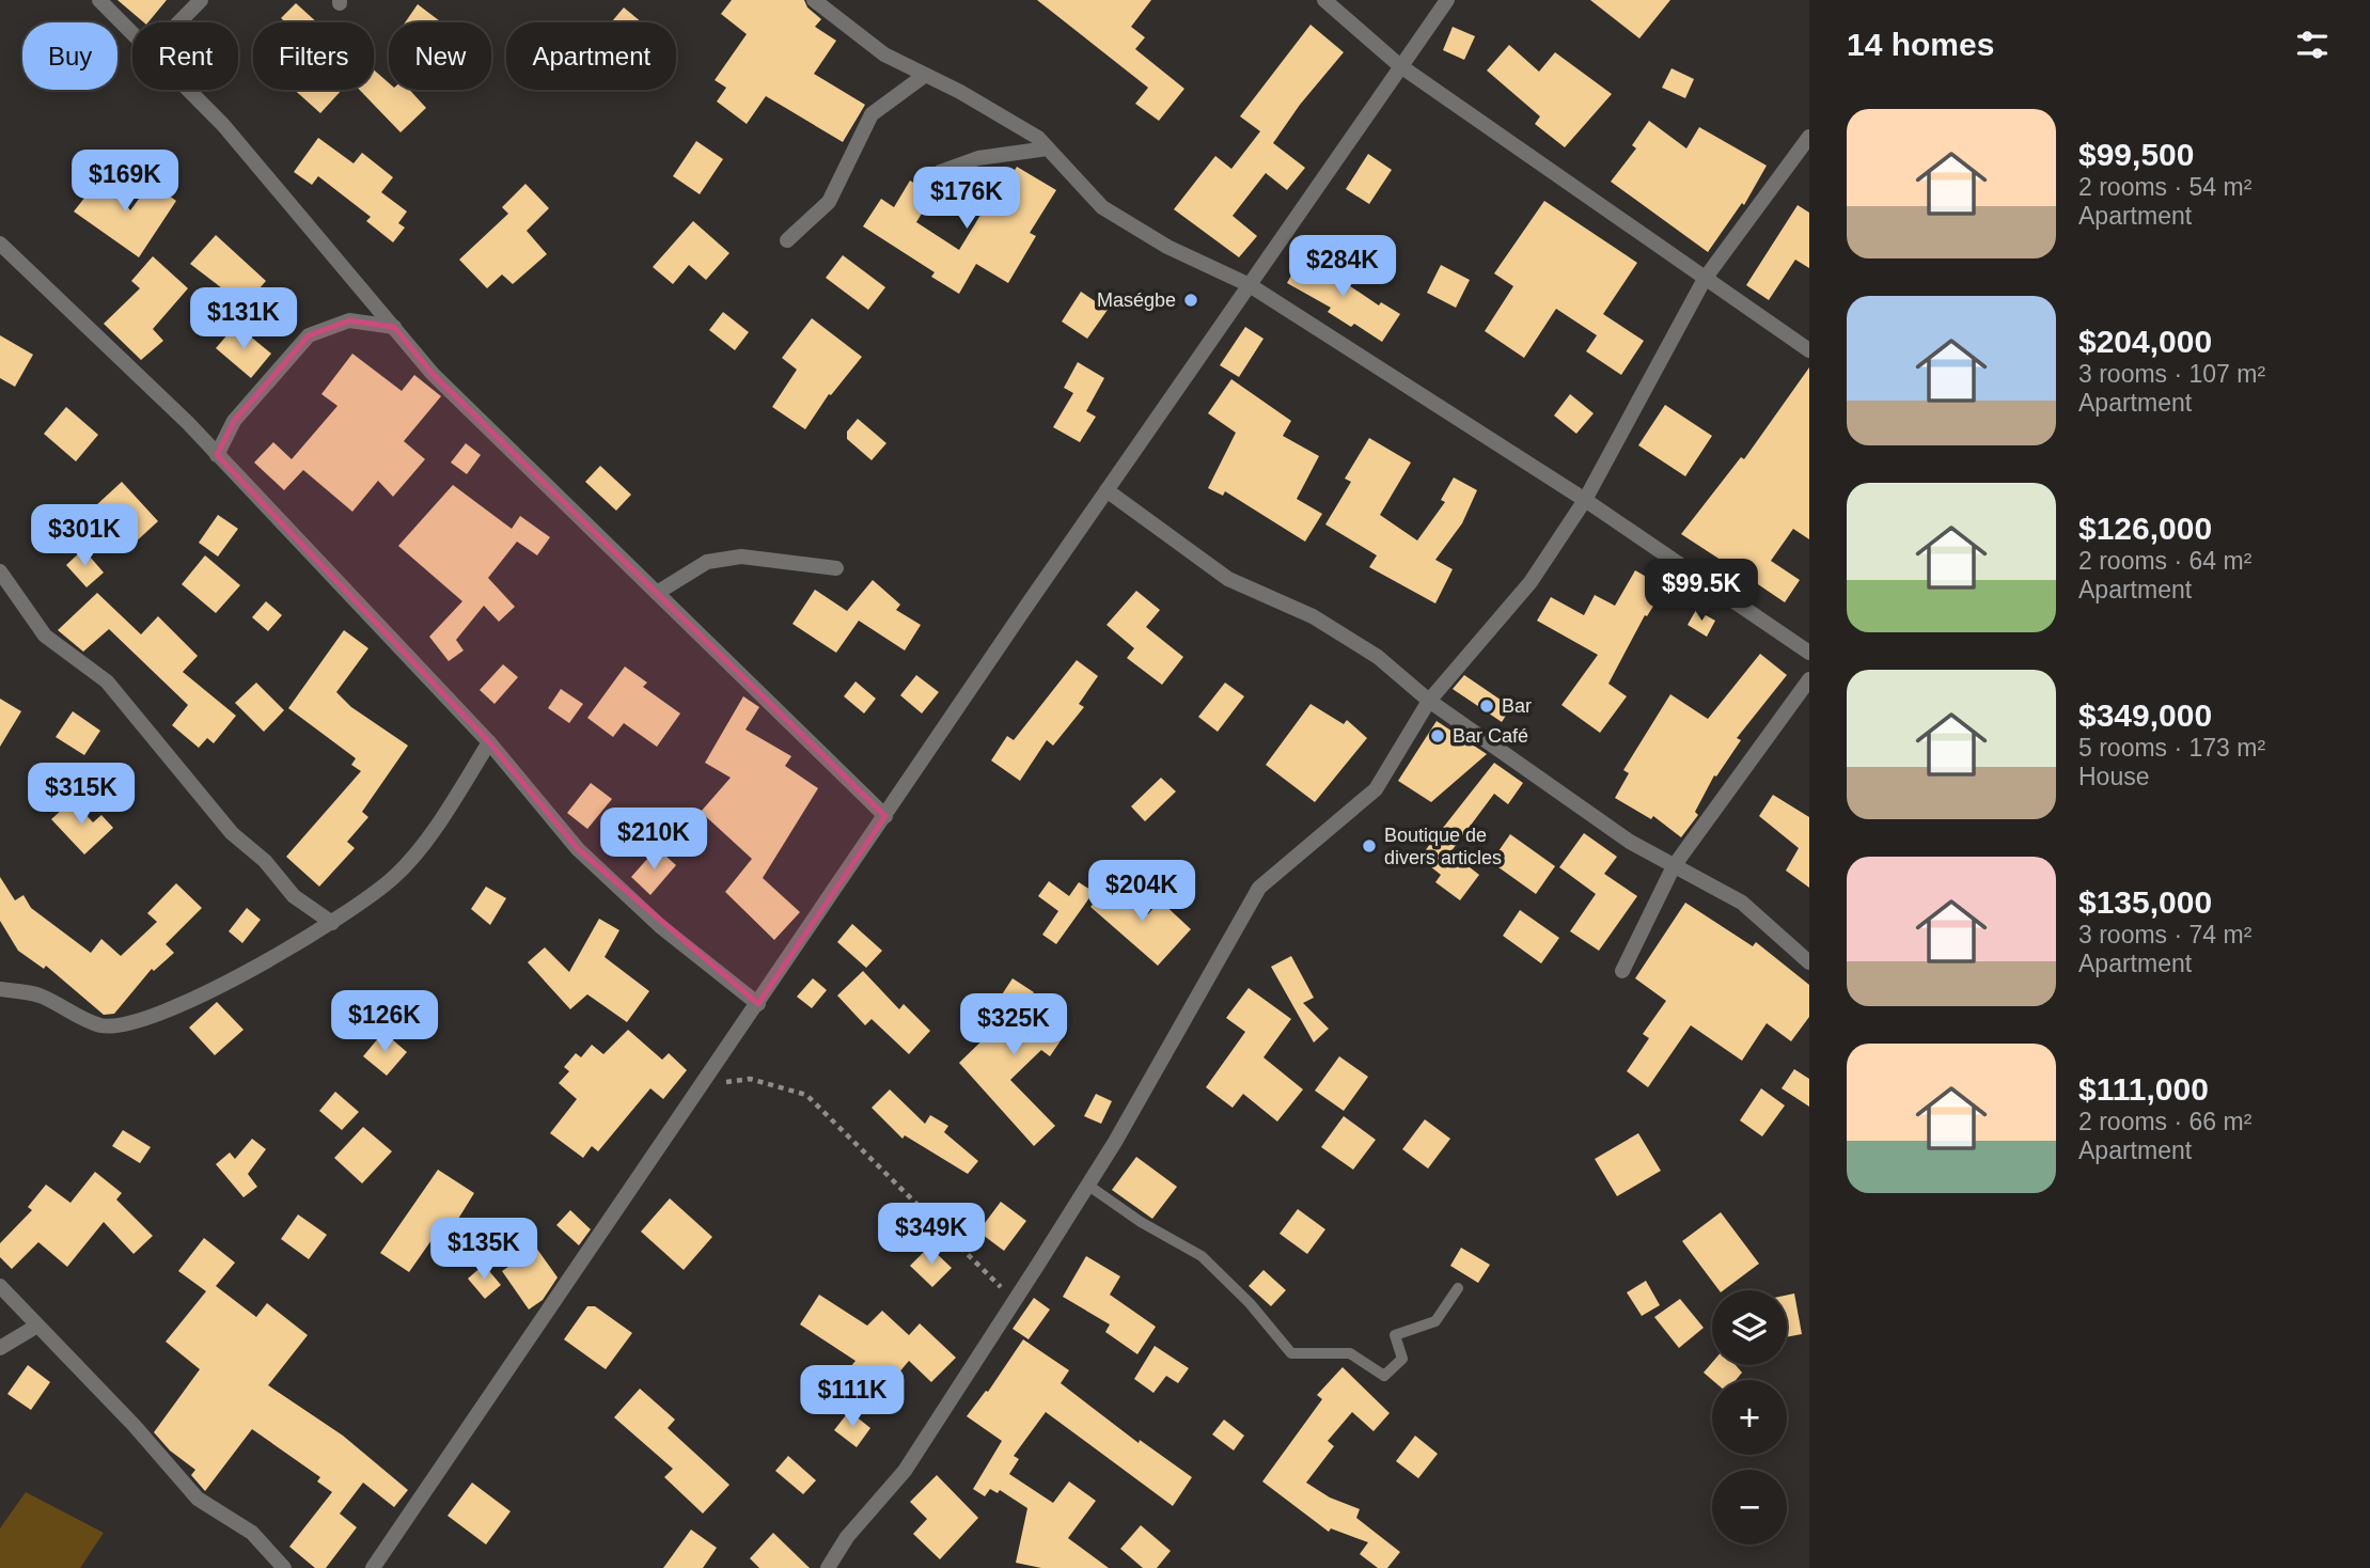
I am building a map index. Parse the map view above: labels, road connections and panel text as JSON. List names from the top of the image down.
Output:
{
  "places": [
    "Maségbe",
    "Bar",
    "Bar Café",
    "Boutique de divers articles"
  ],
  "page": {
    "heading": "14 homes",
    "chip": [
      "Buy",
      "Rent",
      "Filters",
      "New",
      "Apartment"
    ],
    "list": [
      {
        "name": "$99,500",
        "note": "2 rooms · 54 m² · Apartment"
      },
      {
        "name": "$204,000",
        "note": "3 rooms · 107 m² · Apartment"
      },
      {
        "name": "$126,000",
        "note": "2 rooms · 64 m² · Apartment"
      },
      {
        "name": "$349,000",
        "note": "5 rooms · 173 m² · House"
      },
      {
        "name": "$135,000",
        "note": "3 rooms · 74 m² · Apartment"
      },
      {
        "name": "$111,000",
        "note": "2 rooms · 66 m² · Apartment"
      }
    ],
    "price": [
      "$169K",
      "$176K",
      "$284K",
      "$131K",
      "$301K",
      "$99.5K",
      "$315K",
      "$210K",
      "$204K",
      "$126K",
      "$325K",
      "$349K",
      "$135K",
      "$111K"
    ],
    "map_buttons": ["+", "−"]
  }
}
